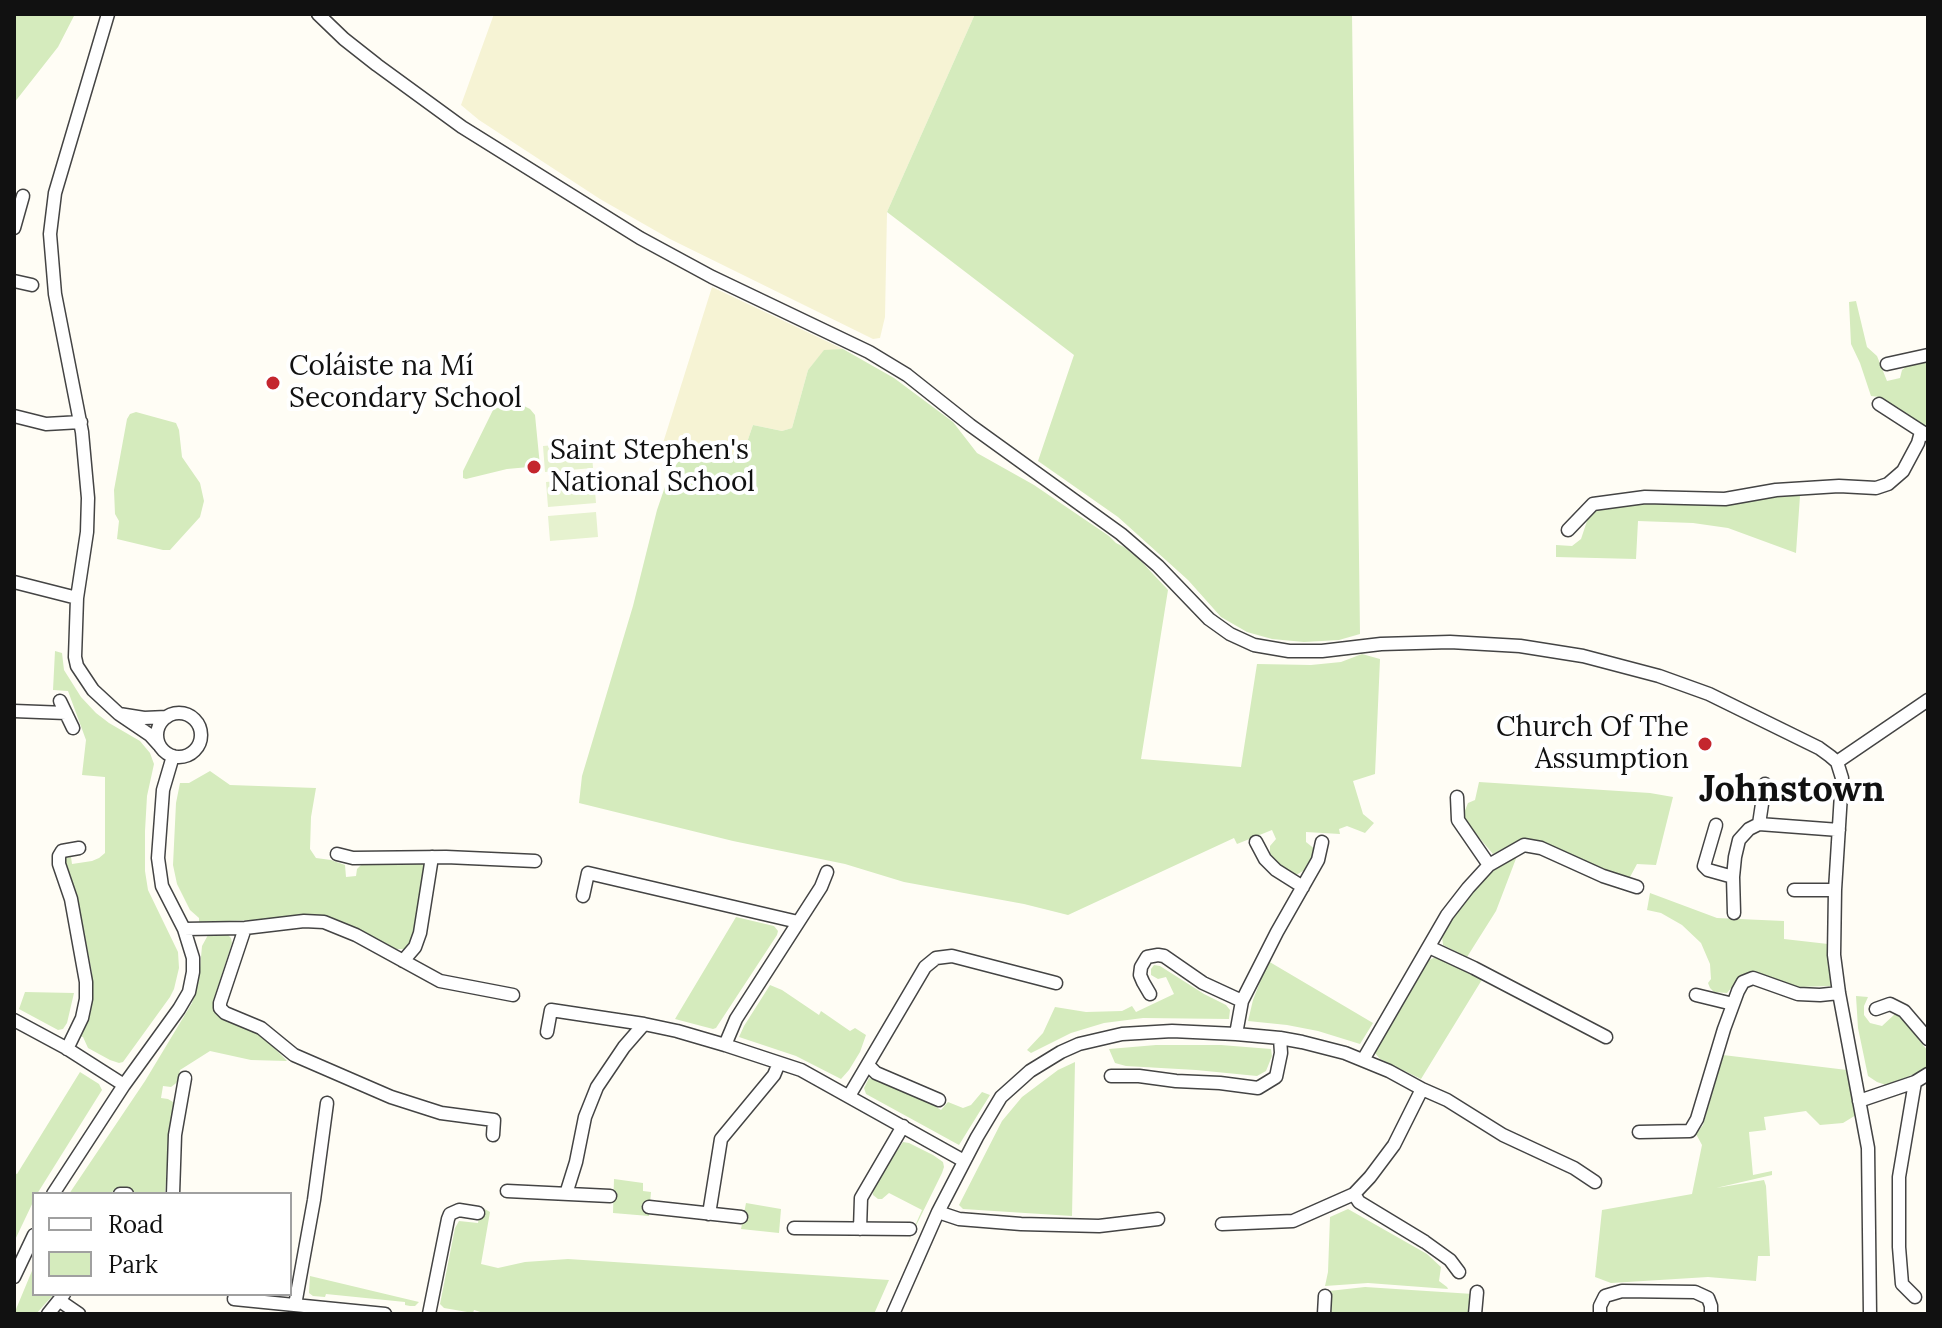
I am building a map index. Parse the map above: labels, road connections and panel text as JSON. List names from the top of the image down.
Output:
{
  "districts": ["Johnstown"],
  "places": ["Coláiste na Mí Secondary School", "Saint Stephen's National School", "Church Of The Assumption"],
  "legend": ["Road", "Park"]
}
